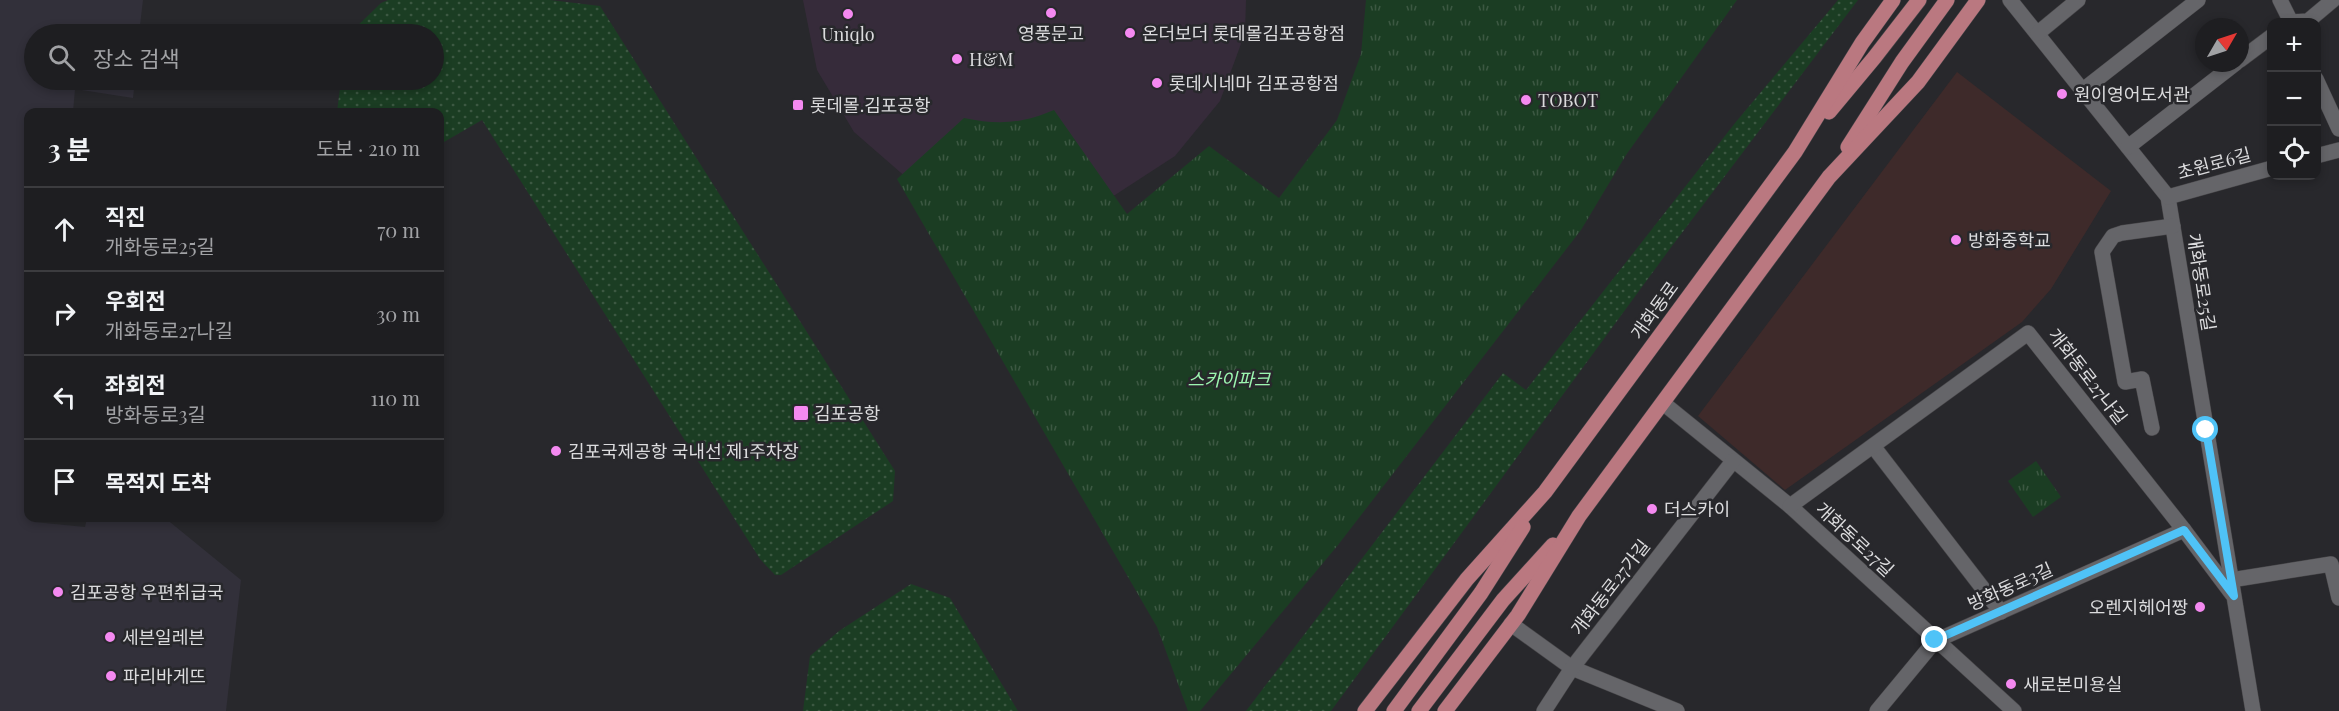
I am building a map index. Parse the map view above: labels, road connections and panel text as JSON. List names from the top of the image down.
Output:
{
  "streets": {
    "main road": ["개화동로"],
    "street": [
      "초원로6길",
      "개화동로25길",
      "개화동로27나길",
      "개화동로27길",
      "방화동로3길",
      "개화동로27가길"
    ]
  },
  "crossings": [
    ["초원로6길", "개화동로25길"],
    ["개화동로25길", "개화동로27나길"],
    ["개화동로27나길", "개화동로27길"],
    ["개화동로27나길", "방화동로3길"],
    ["개화동로27길", "방화동로3길"],
    ["개화동로27길", "개화동로27가길"]
  ],
  "parks": ["스카이파크"],
  "places": {
    "other": [
      "영풍문고",
      "Uniqlo",
      "온더보더 롯데몰김포공항점",
      "H&M",
      "롯데시네마 김포공항점",
      "원이영어도서관",
      "TOBOT",
      "방화중학교",
      "김포국제공항 국내선 제1주차장",
      "더스카이",
      "김포공항 우편취급국",
      "오렌지헤어짱",
      "세븐일레븐",
      "파리바게뜨",
      "새로본미용실"
    ],
    "transit": ["롯데몰.김포공항", "김포공항"]
  },
  "north": "top right",
  "page": {
    "map_buttons": ["+", "−"],
    "search": "장소 검색",
    "heading": ["3 분", "도보 · 210 m"],
    "list": [
      ["직진", "개화동로25길", "70 m"],
      ["우회전", "개화동로27나길", "30 m"],
      ["좌회전", "방화동로3길", "110 m"],
      "목적지 도착"
    ]
  }
}
